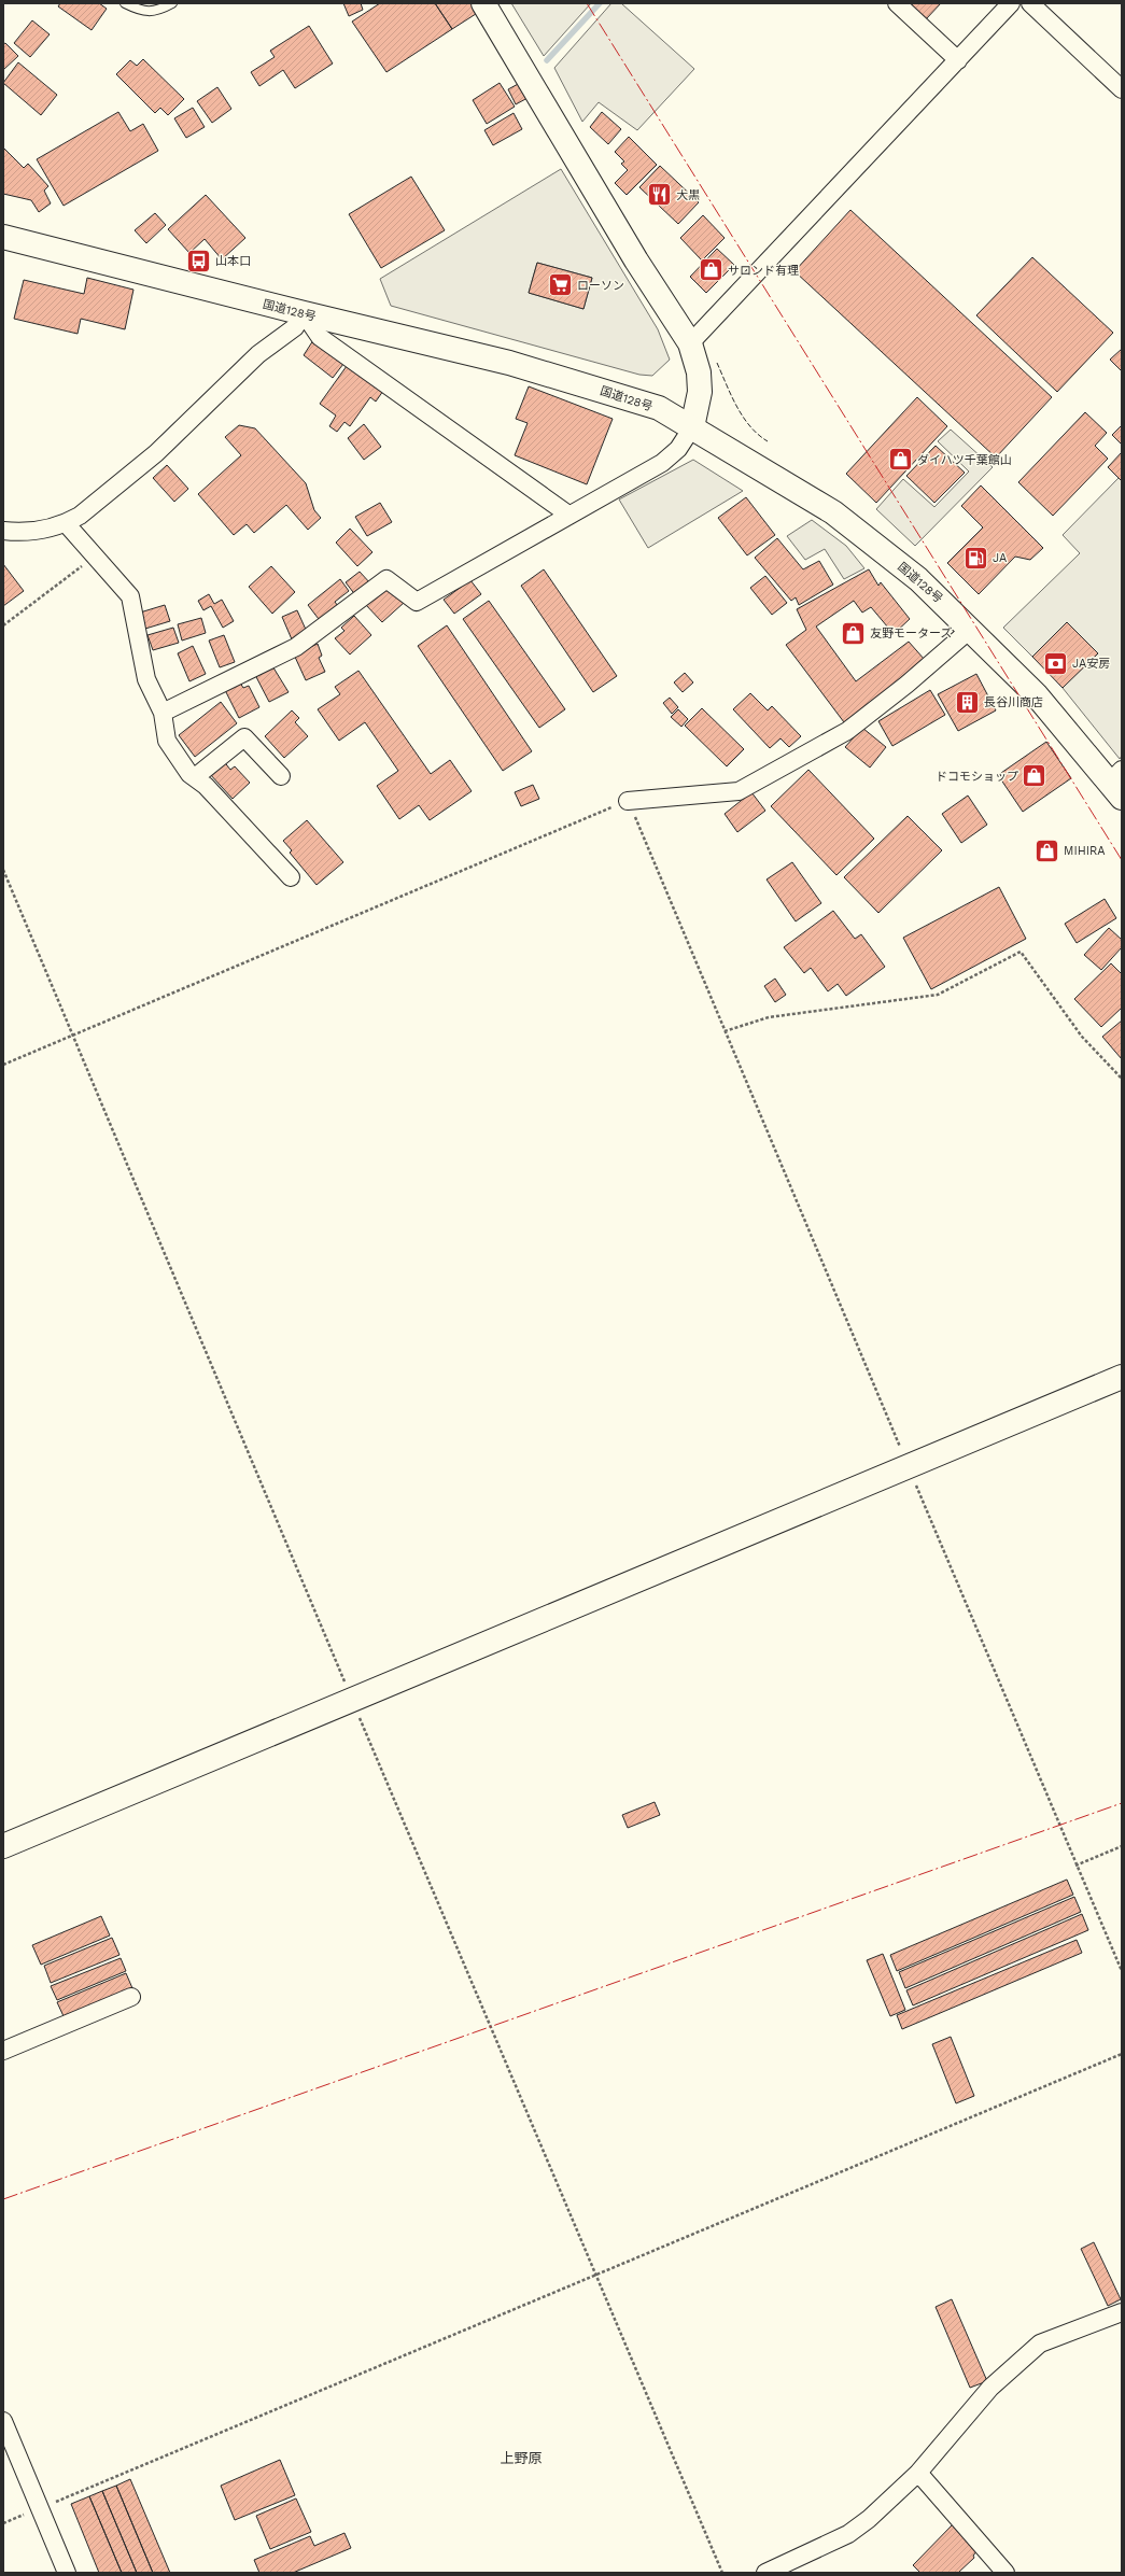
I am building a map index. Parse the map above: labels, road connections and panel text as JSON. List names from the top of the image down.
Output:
{
  "streets": {
    "main road": ["国道128号"]
  },
  "districts": ["上野原"],
  "places": {
    "restaurant": ["大黒"],
    "bus stop": ["山本口"],
    "shop": [
      "サロンド有理",
      "ダイハツ千葉館山",
      "友野モーターズ",
      "ドコモショップ",
      "MIHIRA"
    ],
    "supermarket": ["ローソン"],
    "fuel station": ["JA"],
    "bank": ["JA安房"],
    "building": ["長谷川商店"]
  }
}
